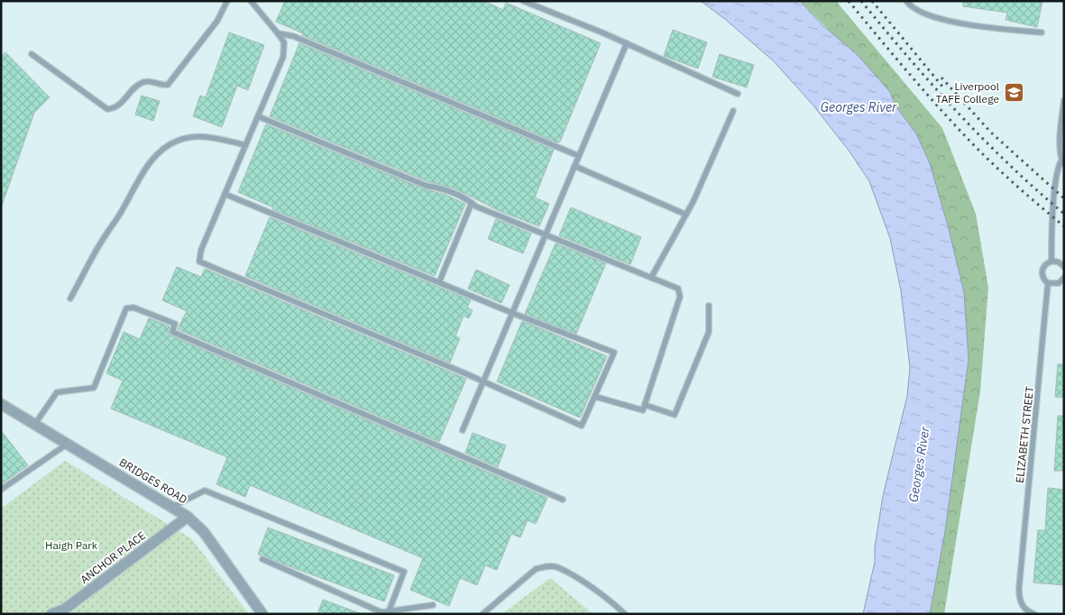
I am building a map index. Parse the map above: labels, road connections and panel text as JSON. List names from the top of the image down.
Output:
{
  "streets": {
    "street": ["BRIDGES ROAD", "ANCHOR PLACE"],
    "lane": ["ELIZABETH STREET"]
  },
  "crossings": [
    ["BRIDGES ROAD", "ANCHOR PLACE"]
  ],
  "water": ["Georges River"],
  "parks": ["Haigh Park"],
  "places": {
    "school or university": ["Liverpool TAFE College"]
  }
}
